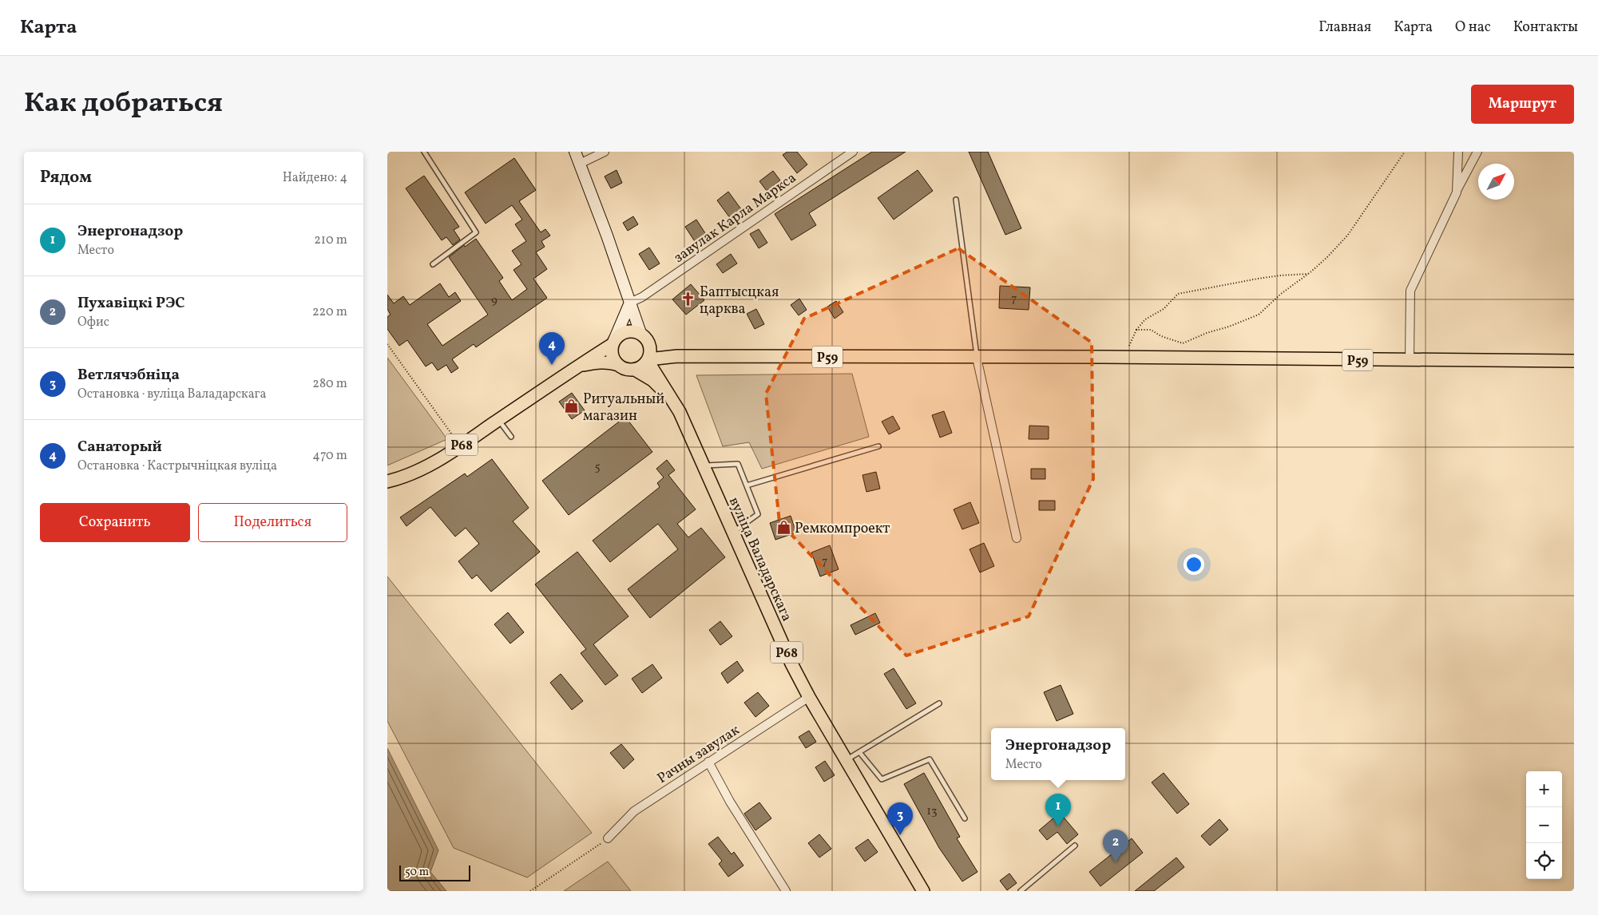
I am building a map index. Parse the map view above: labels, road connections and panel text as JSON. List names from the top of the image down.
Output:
{
  "streets": {
    "main road": ["Р59", "Р68", "вуліца Валадарскага"],
    "street": ["завулак Карла Маркса", "Рачны завулак"]
  },
  "crossings": [
    ["Р59", "Р68"],
    ["Р59", "вуліца Валадарскага"],
    ["Р68", "вуліца Валадарскага"],
    ["вуліца Валадарскага", "Рачны завулак"]
  ],
  "places": {
    "church": ["Баптысцкая царква"],
    "shop": ["Ритуальный магазин", "Ремкомпроект"]
  },
  "house_numbers": [
    "7",
    "9",
    "5",
    "7",
    "13"
  ],
  "scale_bar": "50 m",
  "north": "top right",
  "page": {
    "header": "Карта",
    "nav": [
      "Главная",
      "Карта",
      "О нас",
      "Контакты"
    ],
    "title": "Как добраться",
    "buttons": [
      "Маршрут",
      ["Сохранить", "Поделиться"]
    ],
    "heading": ["Рядом", "Найдено: 4"],
    "list": [
      {
        "mark": "1",
        "name": "Энергонадзор",
        "note": "Место",
        "value": "210 m"
      },
      {
        "mark": "2",
        "name": "Пухавіцкі РЭС",
        "note": "Офис",
        "value": "220 m"
      },
      {
        "mark": "3",
        "name": "Ветлячэбніца",
        "note": "Остановка · вуліца Валадарскага",
        "value": "280 m"
      },
      {
        "mark": "4",
        "name": "Санаторый",
        "note": "Остановка · Кастрычніцкая вуліца",
        "value": "470 m"
      }
    ],
    "pins": [
      "4",
      "1",
      "3",
      "2"
    ],
    "popup": ["Энергонадзор", "Место"],
    "map_buttons": ["+", "−"],
    "scale": "50 m"
  }
}
